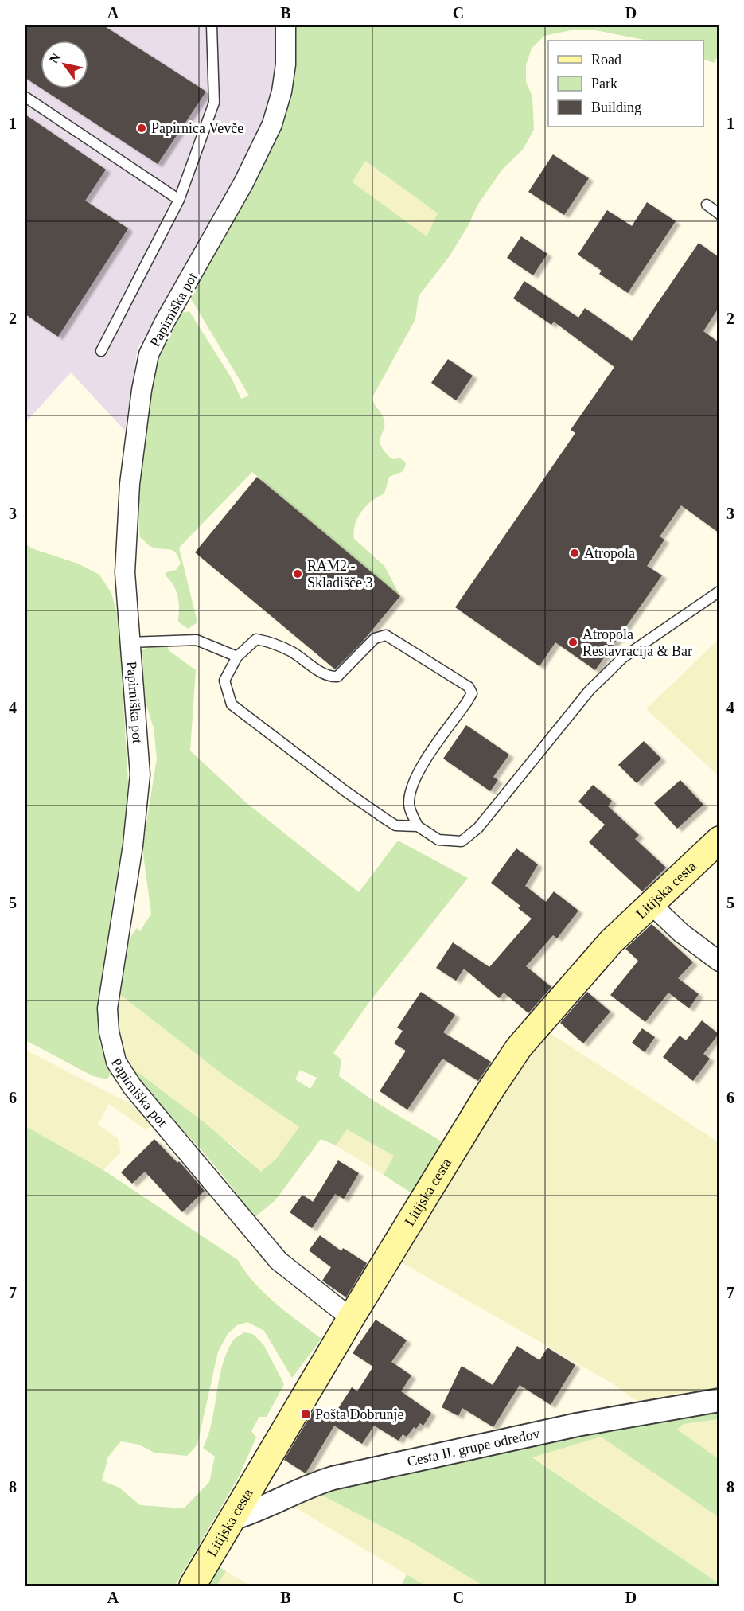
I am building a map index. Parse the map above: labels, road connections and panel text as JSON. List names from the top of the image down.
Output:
{
  "streets": {
    "main road": ["Litijska cesta"],
    "street": ["Papirniška pot", "Cesta II. grupe odredov"]
  },
  "crossings": [
    ["Papirniška pot", "Litijska cesta"],
    ["Litijska cesta", "Cesta II. grupe odredov"]
  ],
  "places": {
    "other": [
      "Papirnica Vevče",
      "Atropola",
      "RAM2 - Skladišče 3",
      "Atropola Restavracija & Bar"
    ],
    "transit": ["Pošta Dobrunje"]
  },
  "legend": ["Road", "Park", "Building"],
  "north": "top left",
  "grid": {
    "columns": [
      "A",
      "B",
      "C",
      "D"
    ],
    "rows": [
      "1",
      "2",
      "3",
      "4",
      "5",
      "6",
      "7",
      "8"
    ]
  }
}
